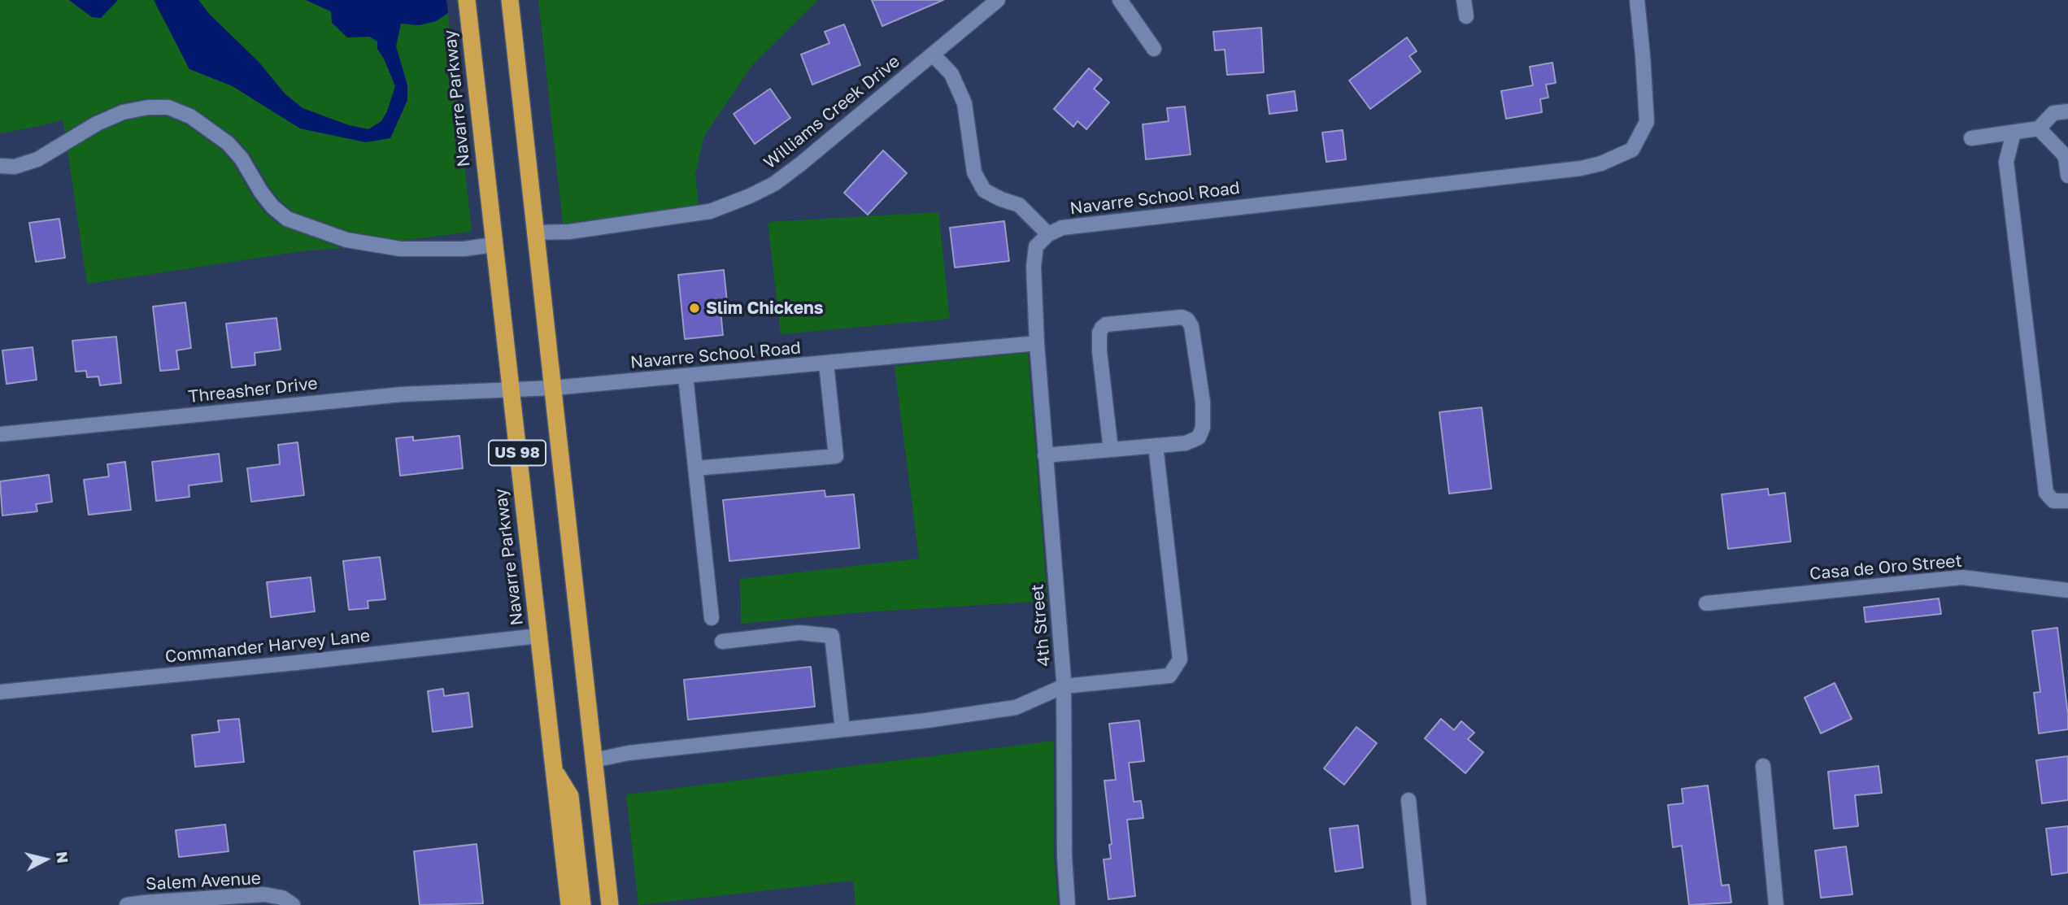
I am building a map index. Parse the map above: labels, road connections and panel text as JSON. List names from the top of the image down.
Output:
{
  "streets": {
    "highway": ["Navarre Parkway", "US 98"],
    "street": [
      "Williams Creek Drive",
      "Navarre School Road",
      "Threasher Drive",
      "Casa de Oro Street",
      "4th Street",
      "Commander Harvey Lane",
      "Salem Avenue"
    ]
  },
  "crossings": [
    ["Navarre Parkway", "Navarre School Road"],
    ["Navarre Parkway", "Threasher Drive"],
    ["Navarre Parkway", "Commander Harvey Lane"],
    ["Williams Creek Drive", "US 98"],
    ["Navarre School Road", "Threasher Drive"],
    ["Navarre School Road", "US 98"],
    ["Navarre School Road", "4th Street"]
  ],
  "places": ["Slim Chickens"],
  "north": "right"
}
